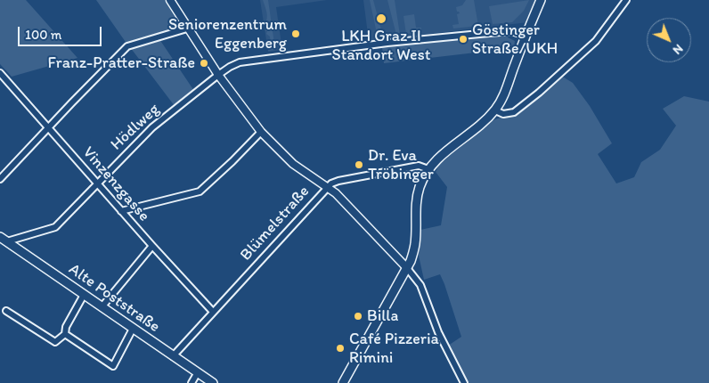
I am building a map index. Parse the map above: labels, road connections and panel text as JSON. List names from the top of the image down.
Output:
{
  "streets": {
    "main road": ["Alte Poststraße"],
    "street": ["Hödlweg", "Vinzenzgasse", "Blümelstraße"]
  },
  "crossings": [
    ["Hödlweg", "Vinzenzgasse"],
    ["Hödlweg", "Alte Poststraße"],
    ["Vinzenzgasse", "Blümelstraße"],
    ["Blümelstraße", "Alte Poststraße"]
  ],
  "places": [
    "LKH Graz II Standort West",
    "Seniorenzentrum Eggenberg",
    "Göstinger Straße/UKH",
    "Franz-Pratter-Straße",
    "Dr. Eva Tröbinger",
    "Billa",
    "Café Pizzeria Rimini"
  ],
  "scale_bar": "100 m",
  "north": "bottom right"
}
